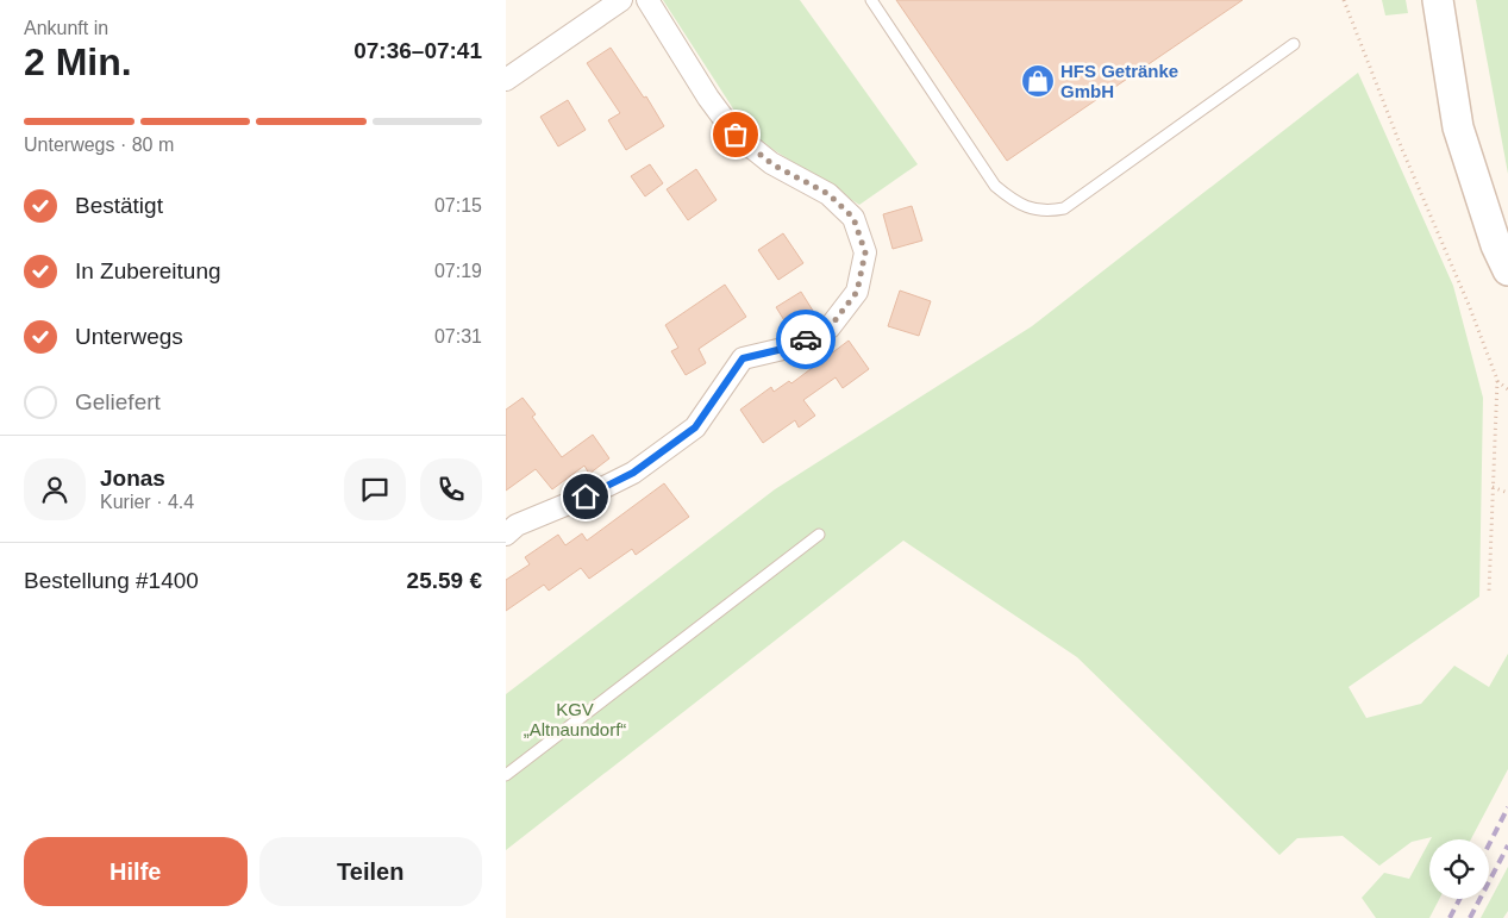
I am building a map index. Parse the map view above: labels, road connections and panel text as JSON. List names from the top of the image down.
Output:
{
  "parks": ["KGV „Altnaundorf“"],
  "places": {
    "shop": ["HFS Getränke GmbH"]
  },
  "page": {
    "heading": ["2 Min.", "Ankunft in", "07:36–07:41"],
    "panel": [
      "Jonas",
      "Kurier · 4.4",
      "Bestellung #1400",
      "25.59 €"
    ],
    "bar": "Unterwegs · 80 m",
    "list": [
      ["Bestätigt", "07:15"],
      ["In Zubereitung", "07:19"],
      ["Unterwegs", "07:31"],
      "Geliefert"
    ],
    "buttons": ["Hilfe", "Teilen"]
  }
}
